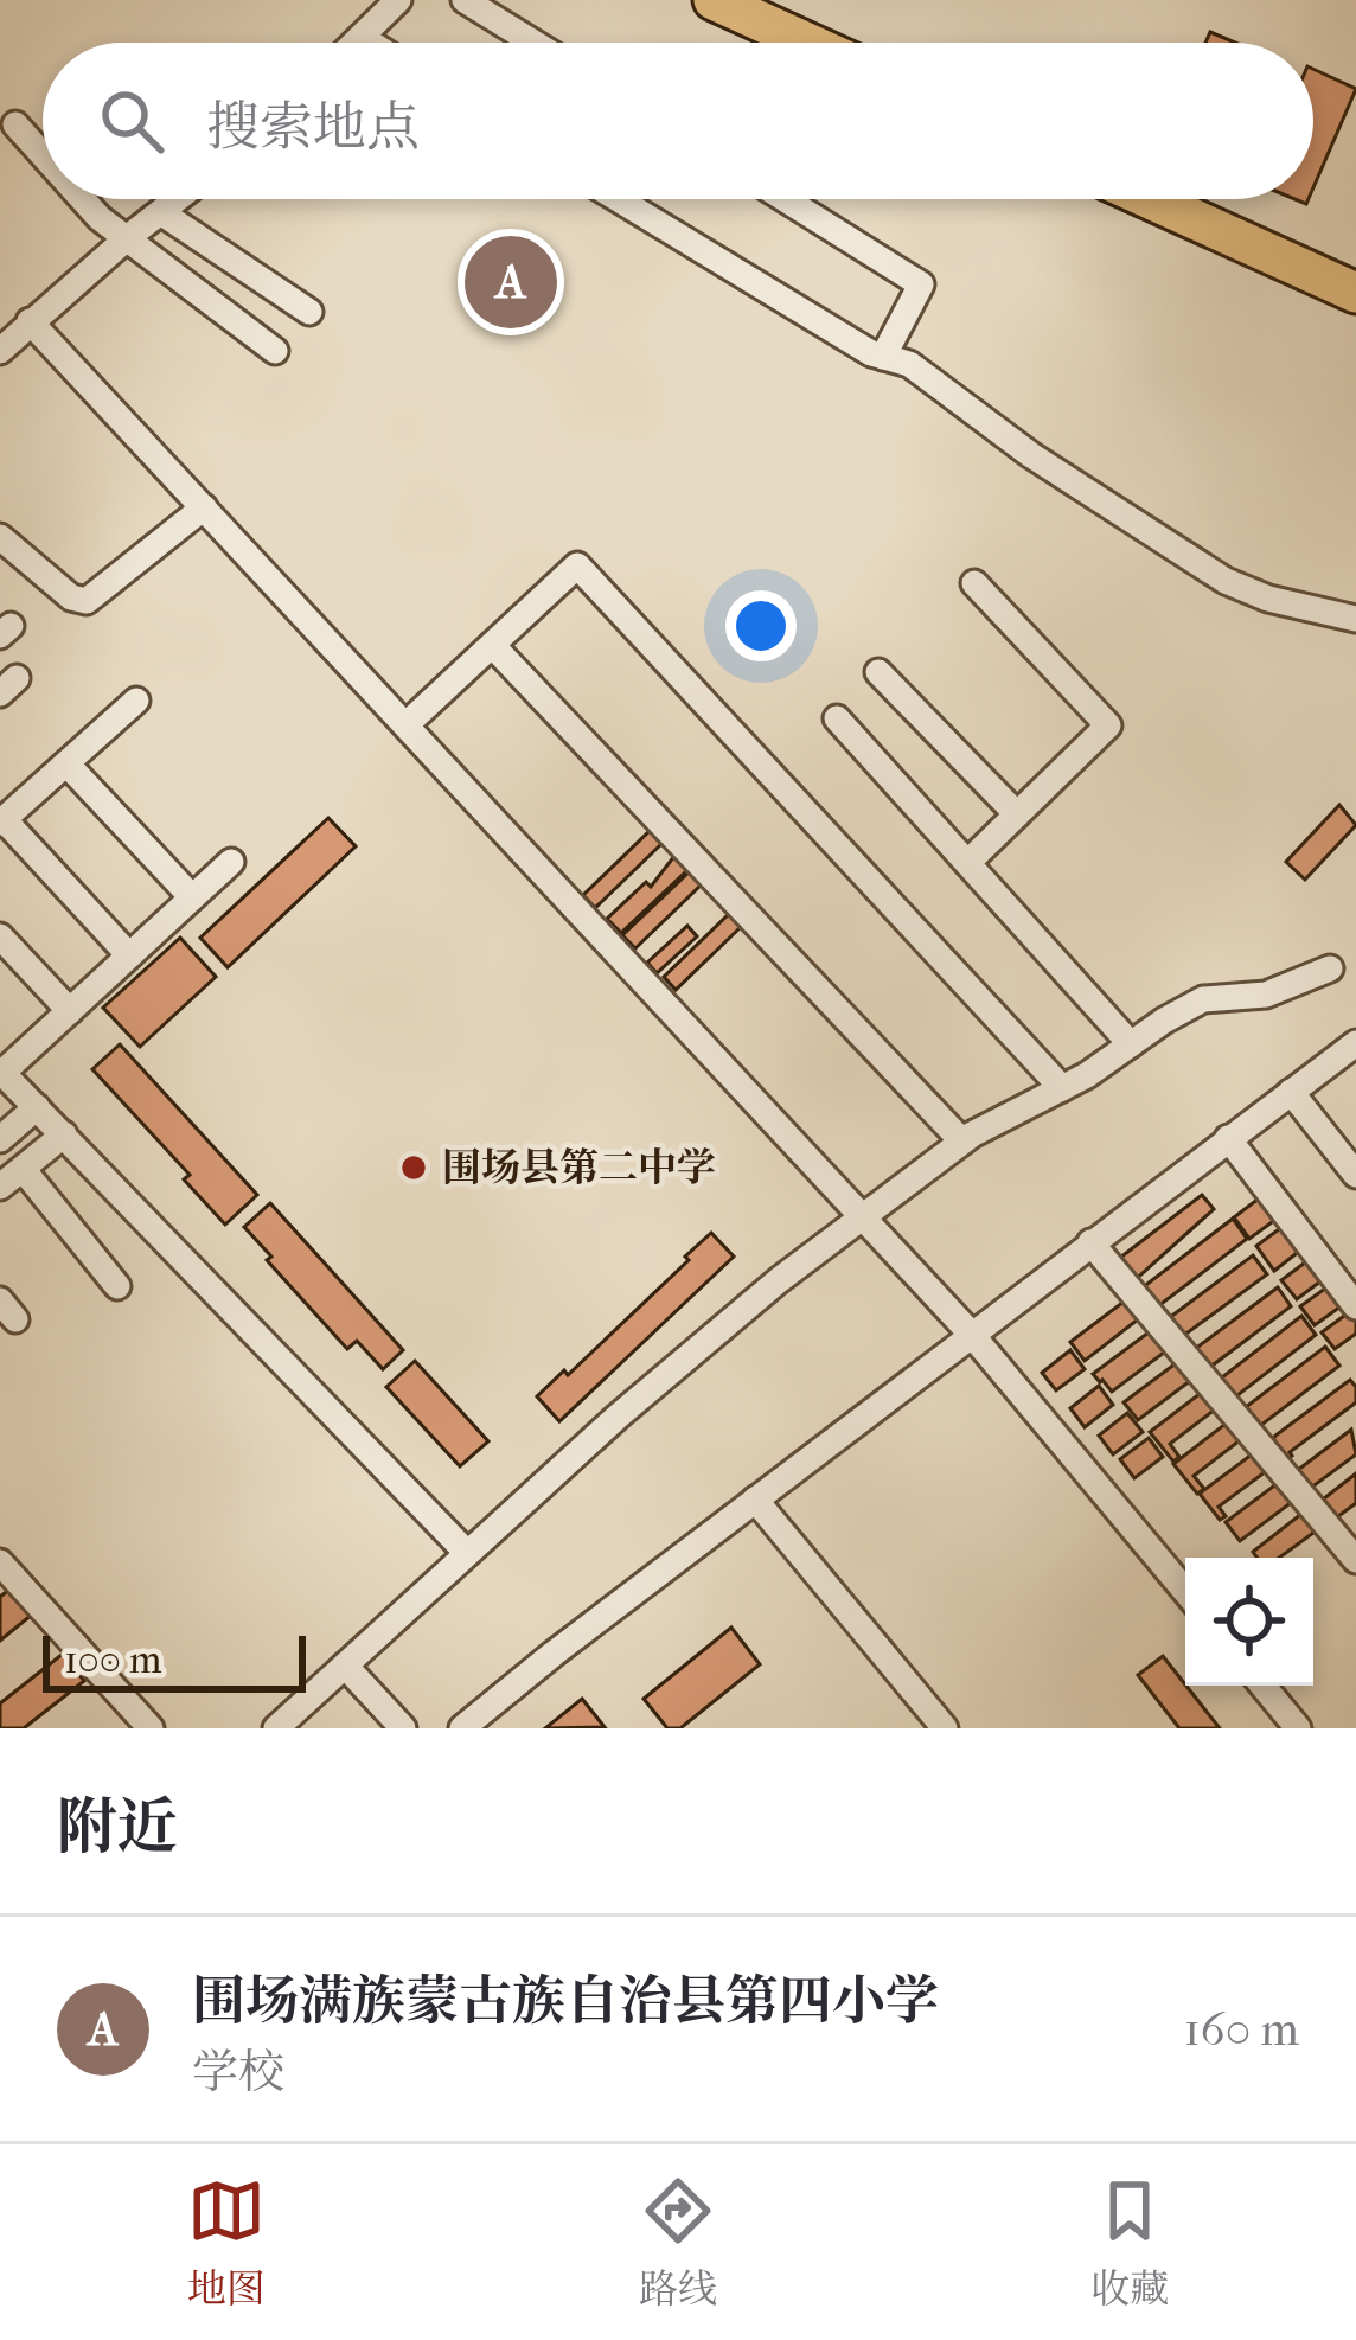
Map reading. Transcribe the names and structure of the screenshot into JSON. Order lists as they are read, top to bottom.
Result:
{
  "places": ["围场县第二中学"],
  "scale_bar": "100 m",
  "page": {
    "search": "搜索地点",
    "pins": "A",
    "scale": "100 m",
    "heading": "附近",
    "list": [
      {
        "mark": "A",
        "name": "围场满族蒙古族自治县第四小学",
        "note": "学校",
        "value": "160 m"
      }
    ],
    "nav": ["地图", "路线", "收藏"]
  }
}
